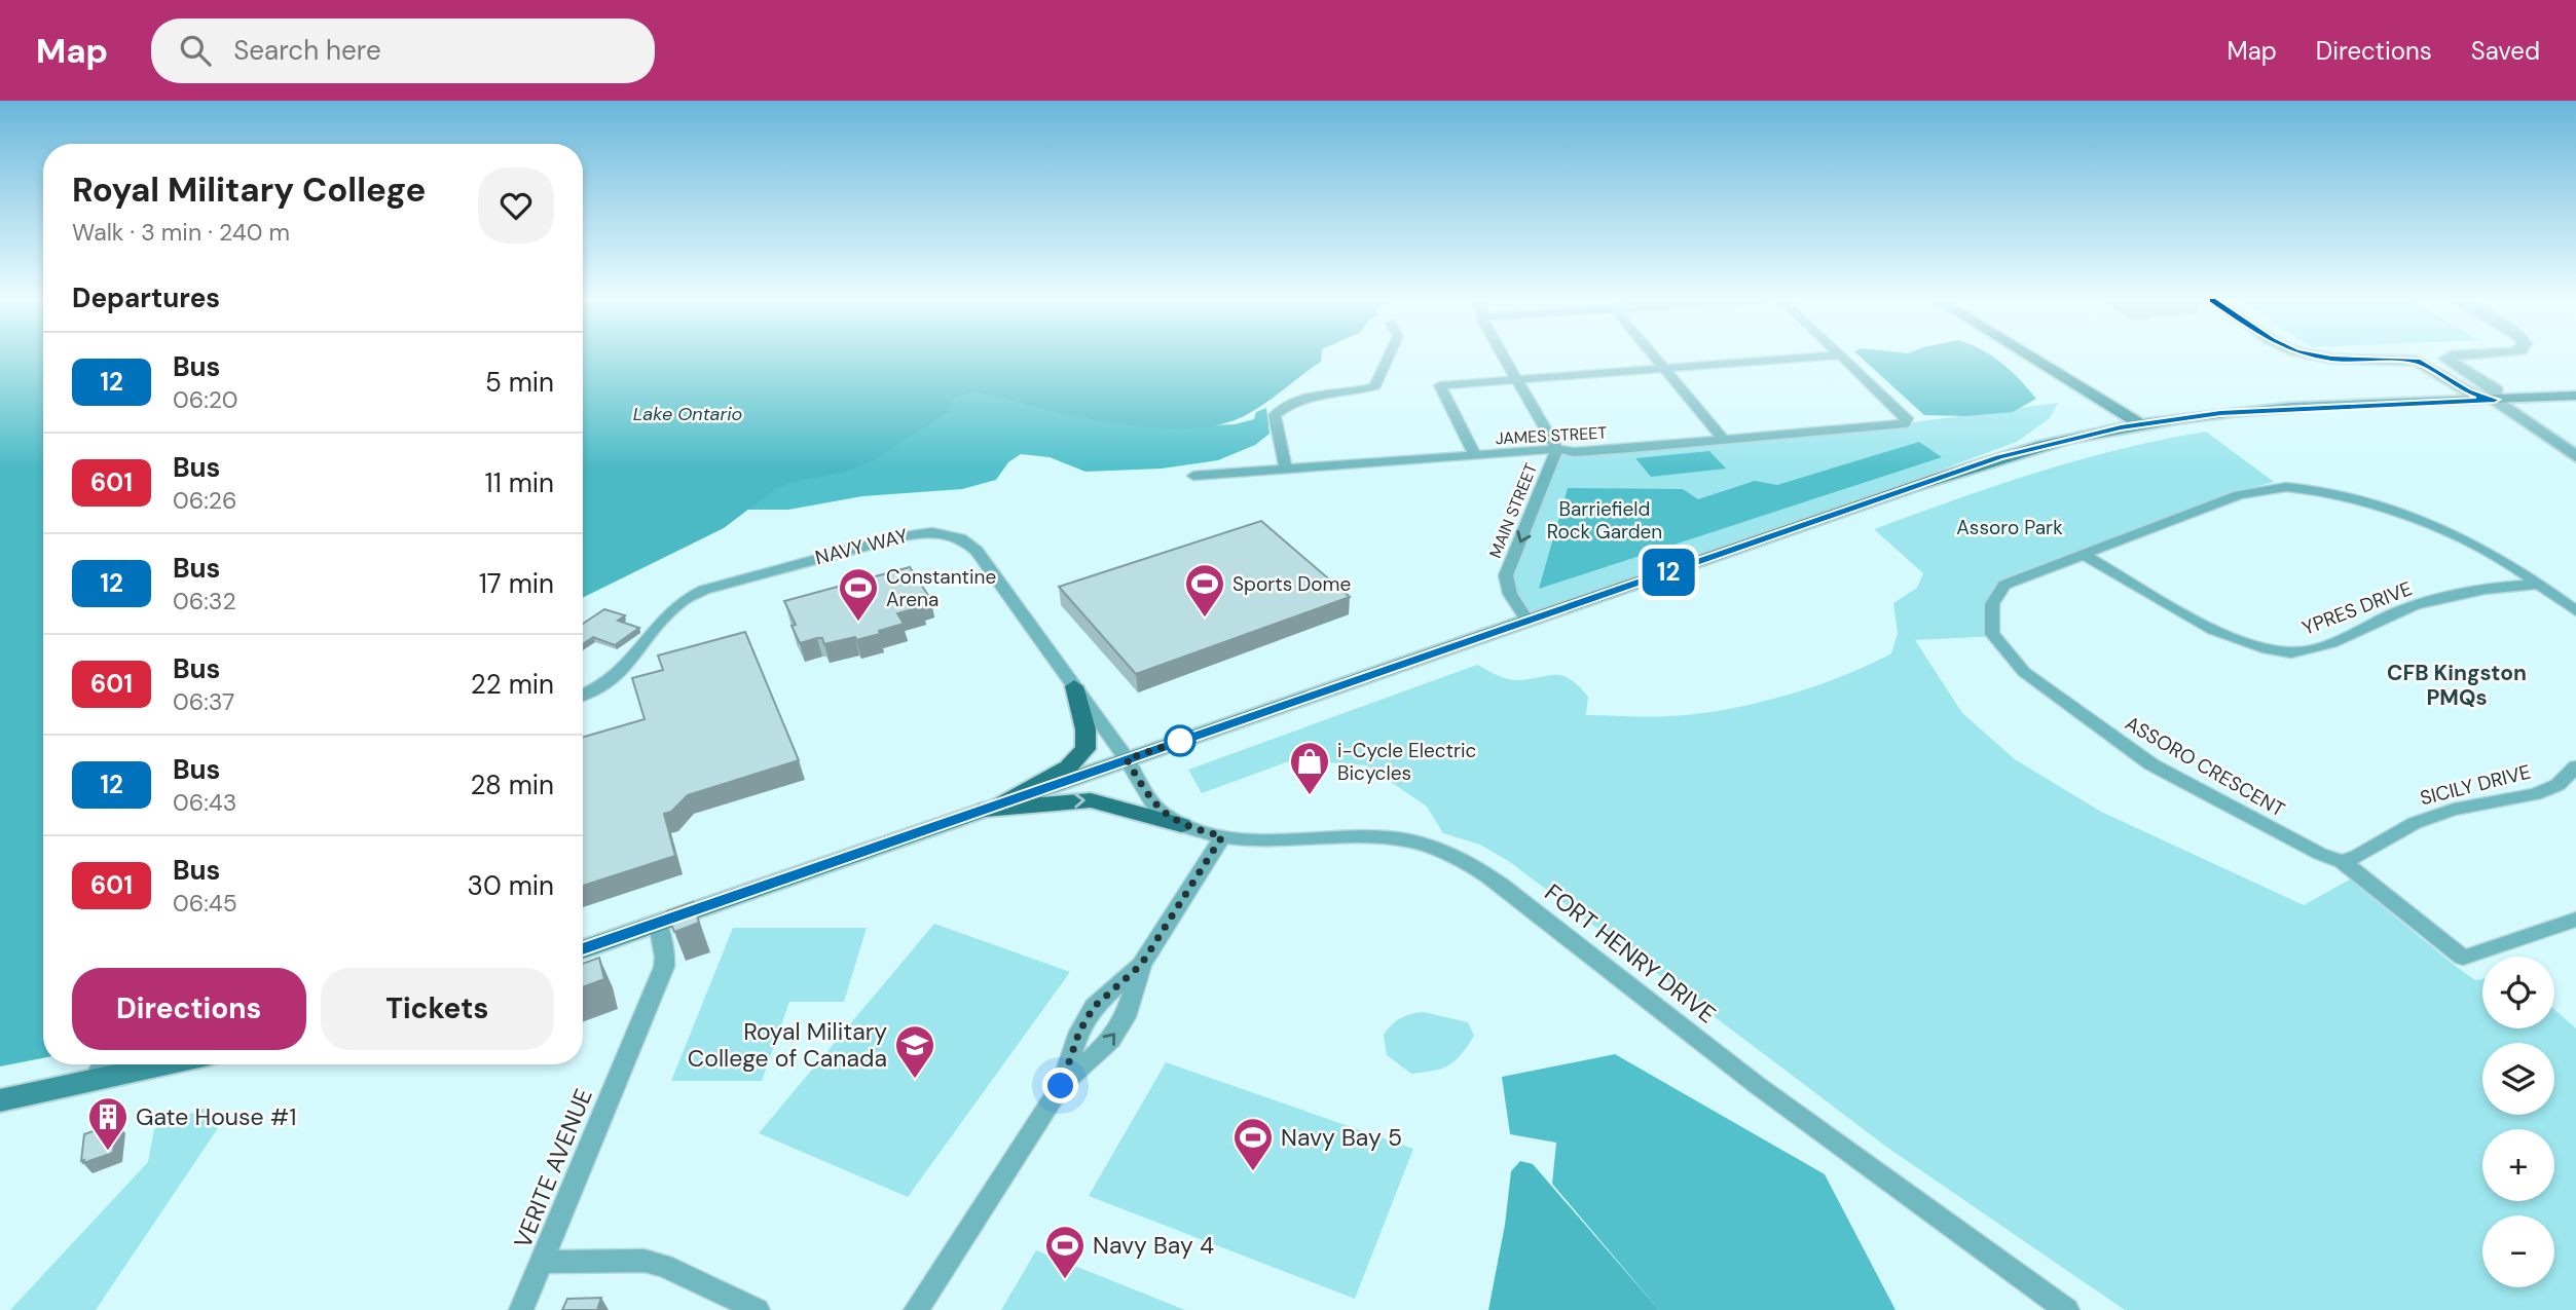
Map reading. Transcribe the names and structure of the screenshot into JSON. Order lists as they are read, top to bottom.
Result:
{
  "streets": {
    "street": [
      "JAMES STREET",
      "MAIN STREET",
      "NAVY WAY",
      "YPRES DRIVE",
      "ASSORO CRESCENT",
      "SICILY DRIVE",
      "FORT HENRY DRIVE",
      "VERITE AVENUE"
    ]
  },
  "crossings": [
    ["JAMES STREET", "MAIN STREET"],
    ["NAVY WAY", "FORT HENRY DRIVE"],
    ["YPRES DRIVE", "ASSORO CRESCENT"],
    ["ASSORO CRESCENT", "SICILY DRIVE"]
  ],
  "one_way": ["MAIN STREET"],
  "districts": ["CFB Kingston PMQs"],
  "water": ["Lake Ontario"],
  "parks": ["Barriefield Rock Garden", "Assoro Park"],
  "places": {
    "sports": [
      "Sports Dome",
      "Constantine Arena",
      "Navy Bay 5",
      "Navy Bay 4"
    ],
    "shop": ["i-Cycle Electric Bicycles"],
    "school or university": ["Royal Military College of Canada"],
    "building": ["Gate House #1"]
  },
  "lines": ["bus line 12"],
  "page": {
    "header": "Map",
    "search": "Search here",
    "nav": ["Map", "Directions", "Saved"],
    "on_map": "12",
    "heading": [
      ["Royal Military College", "Walk · 3 min · 240 m"],
      "Departures"
    ],
    "list": [
      {
        "mark": "12",
        "name": "Bus",
        "note": "06:20",
        "value": "5 min"
      },
      {
        "mark": "601",
        "name": "Bus",
        "note": "06:26",
        "value": "11 min"
      },
      {
        "mark": "12",
        "name": "Bus",
        "note": "06:32",
        "value": "17 min"
      },
      {
        "mark": "601",
        "name": "Bus",
        "note": "06:37",
        "value": "22 min"
      },
      {
        "mark": "12",
        "name": "Bus",
        "note": "06:43",
        "value": "28 min"
      },
      {
        "mark": "601",
        "name": "Bus",
        "note": "06:45",
        "value": "30 min"
      }
    ],
    "buttons": ["Directions", "Tickets"],
    "map_buttons": ["+", "−"]
  }
}
